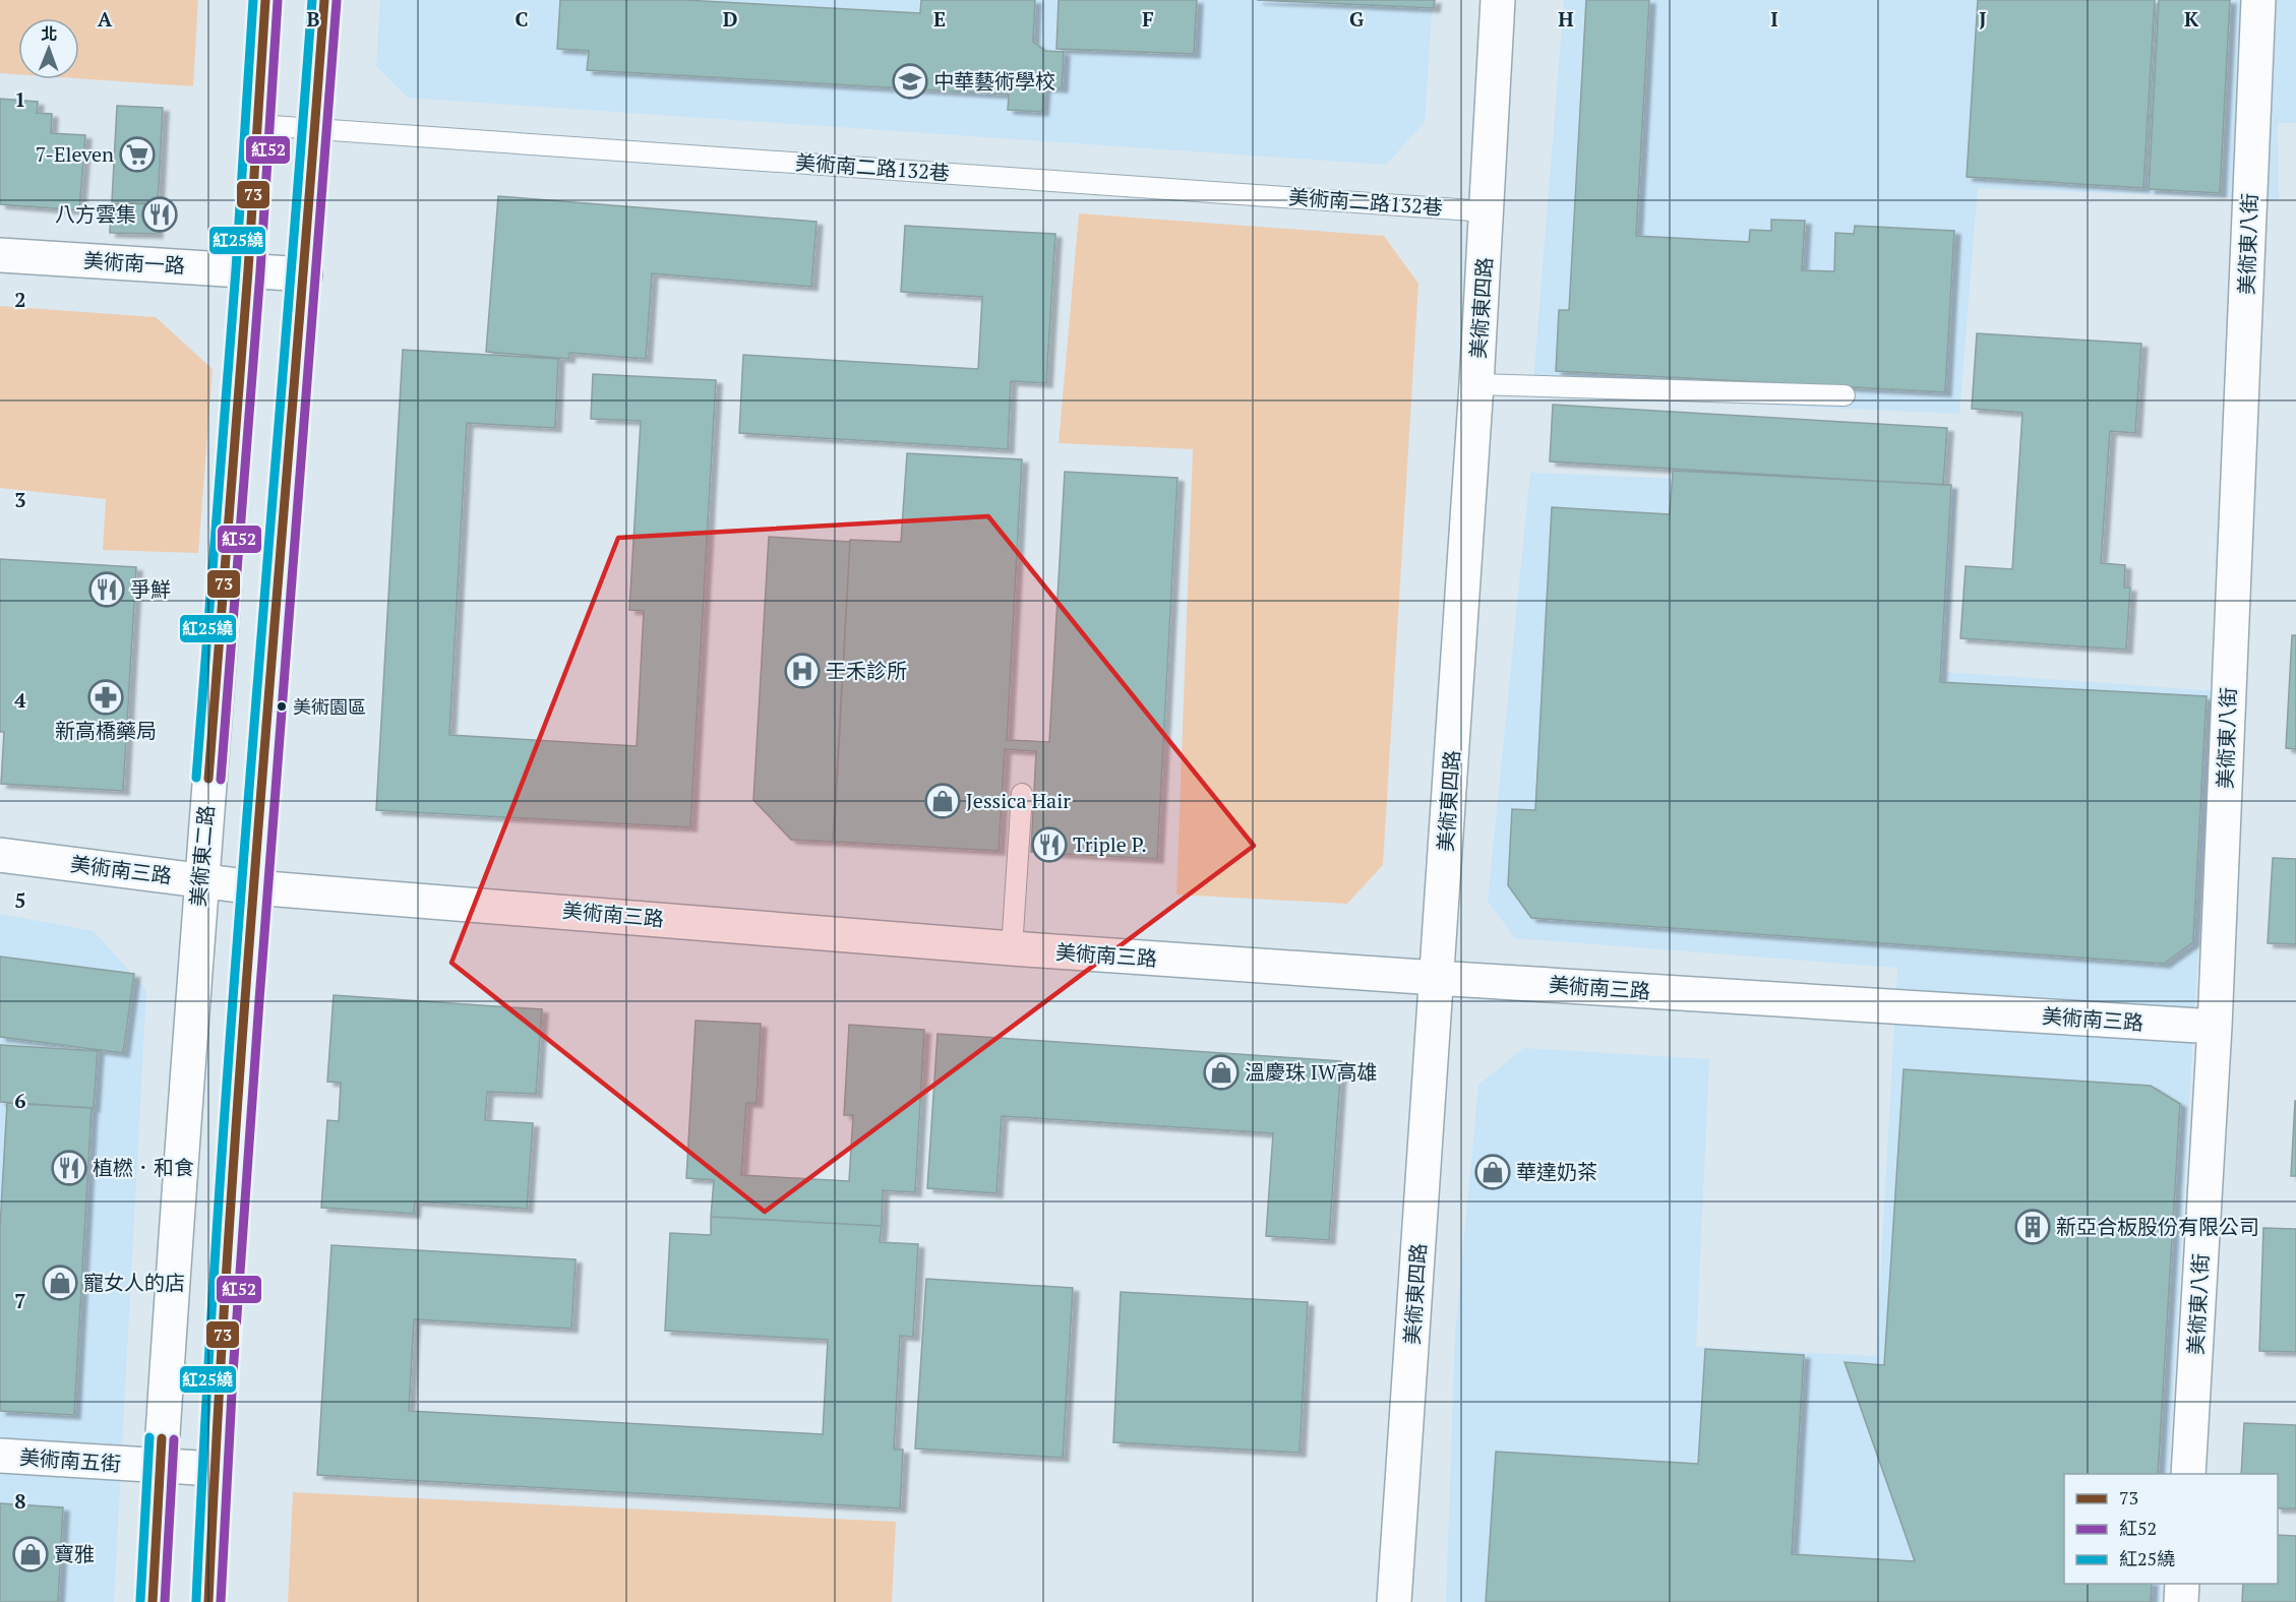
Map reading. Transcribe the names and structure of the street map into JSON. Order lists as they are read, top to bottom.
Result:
{
  "streets": {
    "street": [
      "美術東八街",
      "美術南一路",
      "美術東四路",
      "美術東二路",
      "美術南三路",
      "美術南五街"
    ],
    "lane": ["美術南二路132巷"]
  },
  "crossings": [
    ["美術南二路132巷", "美術東四路"],
    ["美術南二路132巷", "美術東二路"],
    ["美術東八街", "美術南三路"],
    ["美術南一路", "美術東二路"],
    ["美術東四路", "美術南三路"],
    ["美術東二路", "美術南三路"],
    ["美術東二路", "美術南五街"]
  ],
  "places": {
    "school or university": ["中華藝術學校"],
    "supermarket": ["7-Eleven"],
    "restaurant": [
      "八方雲集",
      "爭鮮",
      "Triple P.",
      "植橪．和食"
    ],
    "hospital": ["壬禾診所"],
    "pharmacy": ["新高橋藥局"],
    "other": ["美術園區"],
    "shop": [
      "Jessica Hair",
      "溫慶珠 IW高雄",
      "華達奶茶",
      "寵女人的店",
      "寶雅"
    ],
    "building": ["新亞合板股份有限公司"]
  },
  "lines": ["transit line 73", "transit line 紅25繞", "transit line 紅52"],
  "legend": ["73", "紅52", "紅25繞"],
  "north": "top",
  "grid": {
    "columns": [
      "A",
      "B",
      "C",
      "D",
      "E",
      "F",
      "G",
      "H",
      "I",
      "J",
      "K"
    ],
    "rows": [
      "1",
      "2",
      "3",
      "4",
      "5",
      "6",
      "7",
      "8"
    ]
  }
}
